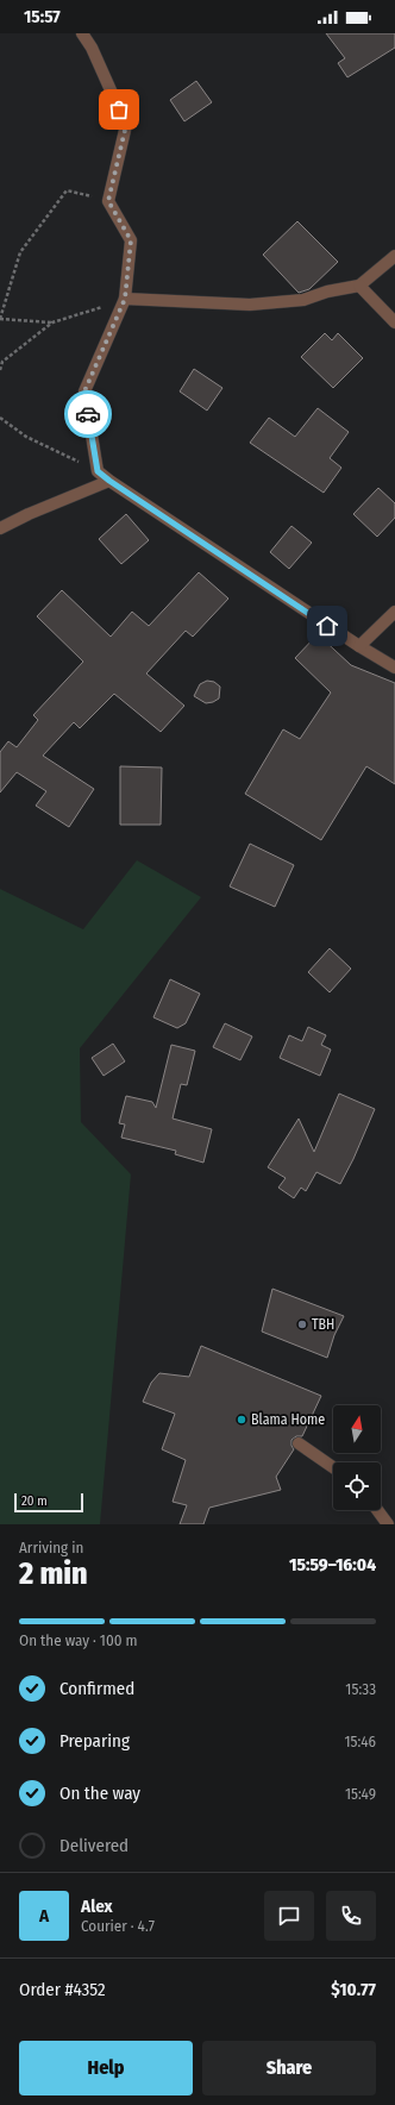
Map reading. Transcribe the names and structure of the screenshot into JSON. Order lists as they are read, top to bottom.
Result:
{
  "places": ["TBH", "Blama Home"],
  "scale_bar": "20 m",
  "north": "top",
  "page": {
    "status": "15:57",
    "scale": "20 m",
    "heading": ["2 min", "Arriving in", "15:59–16:04"],
    "panel": [
      "Alex",
      "Courier · 4.7",
      "Order #4352",
      "$10.77"
    ],
    "bar": "On the way · 100 m",
    "list": [
      ["Confirmed", "15:33"],
      ["Preparing", "15:46"],
      ["On the way", "15:49"],
      "Delivered"
    ],
    "round": "A",
    "buttons": ["Help", "Share"]
  }
}
